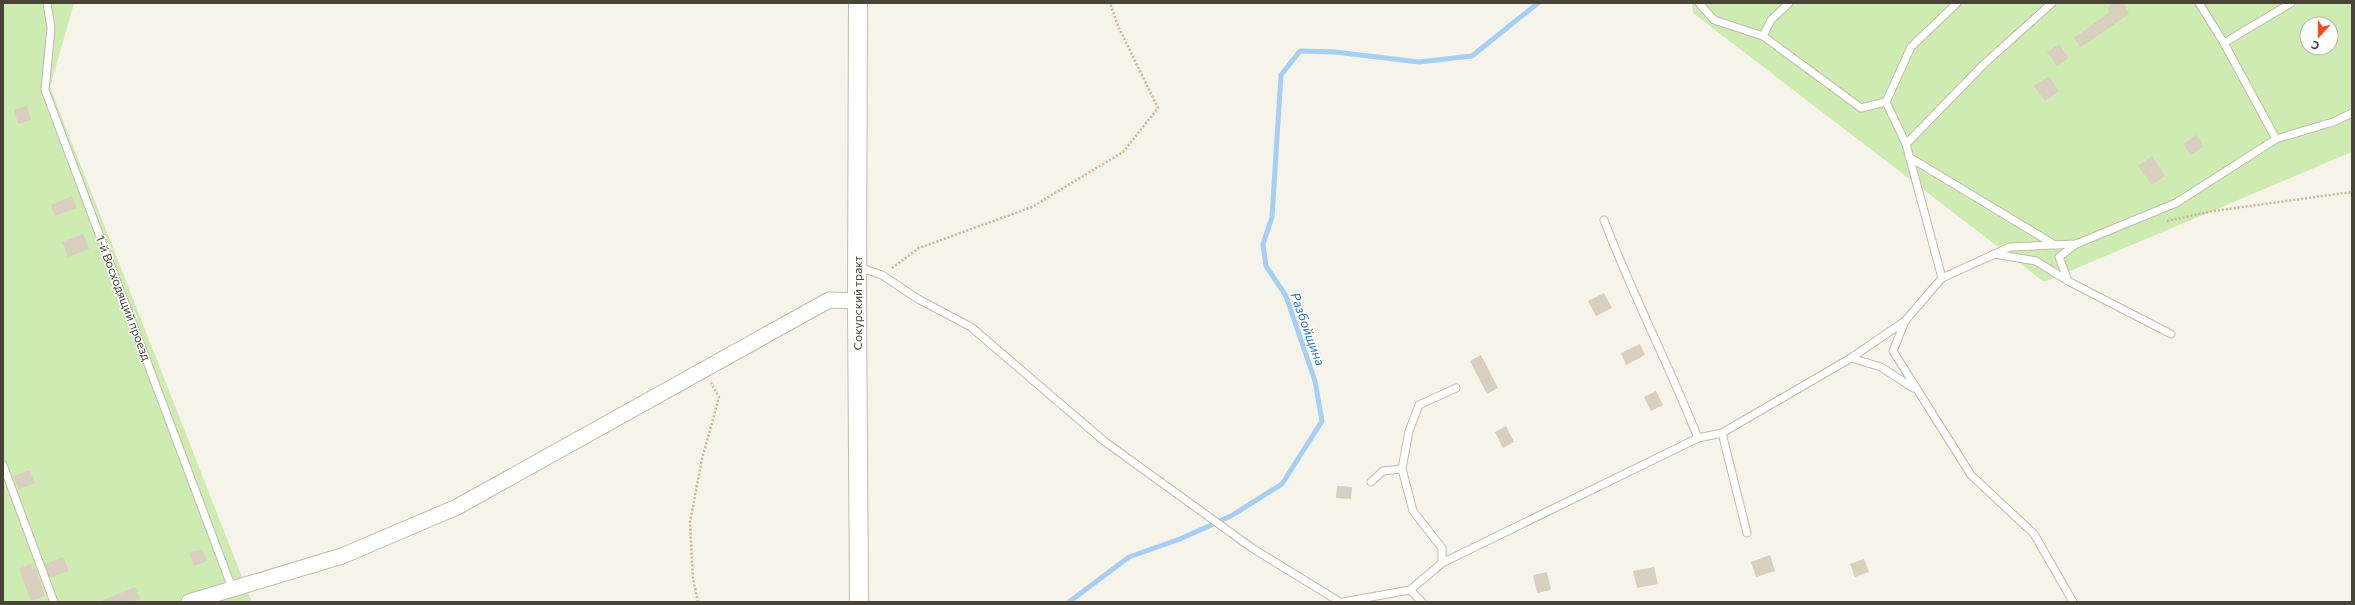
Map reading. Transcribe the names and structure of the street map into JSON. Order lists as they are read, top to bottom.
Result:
{
  "streets": {
    "street": ["Сокурский тракт"],
    "lane": ["1-й Восходящий проезд"]
  },
  "water": ["Разбойщина"],
  "north": "bottom"
}
